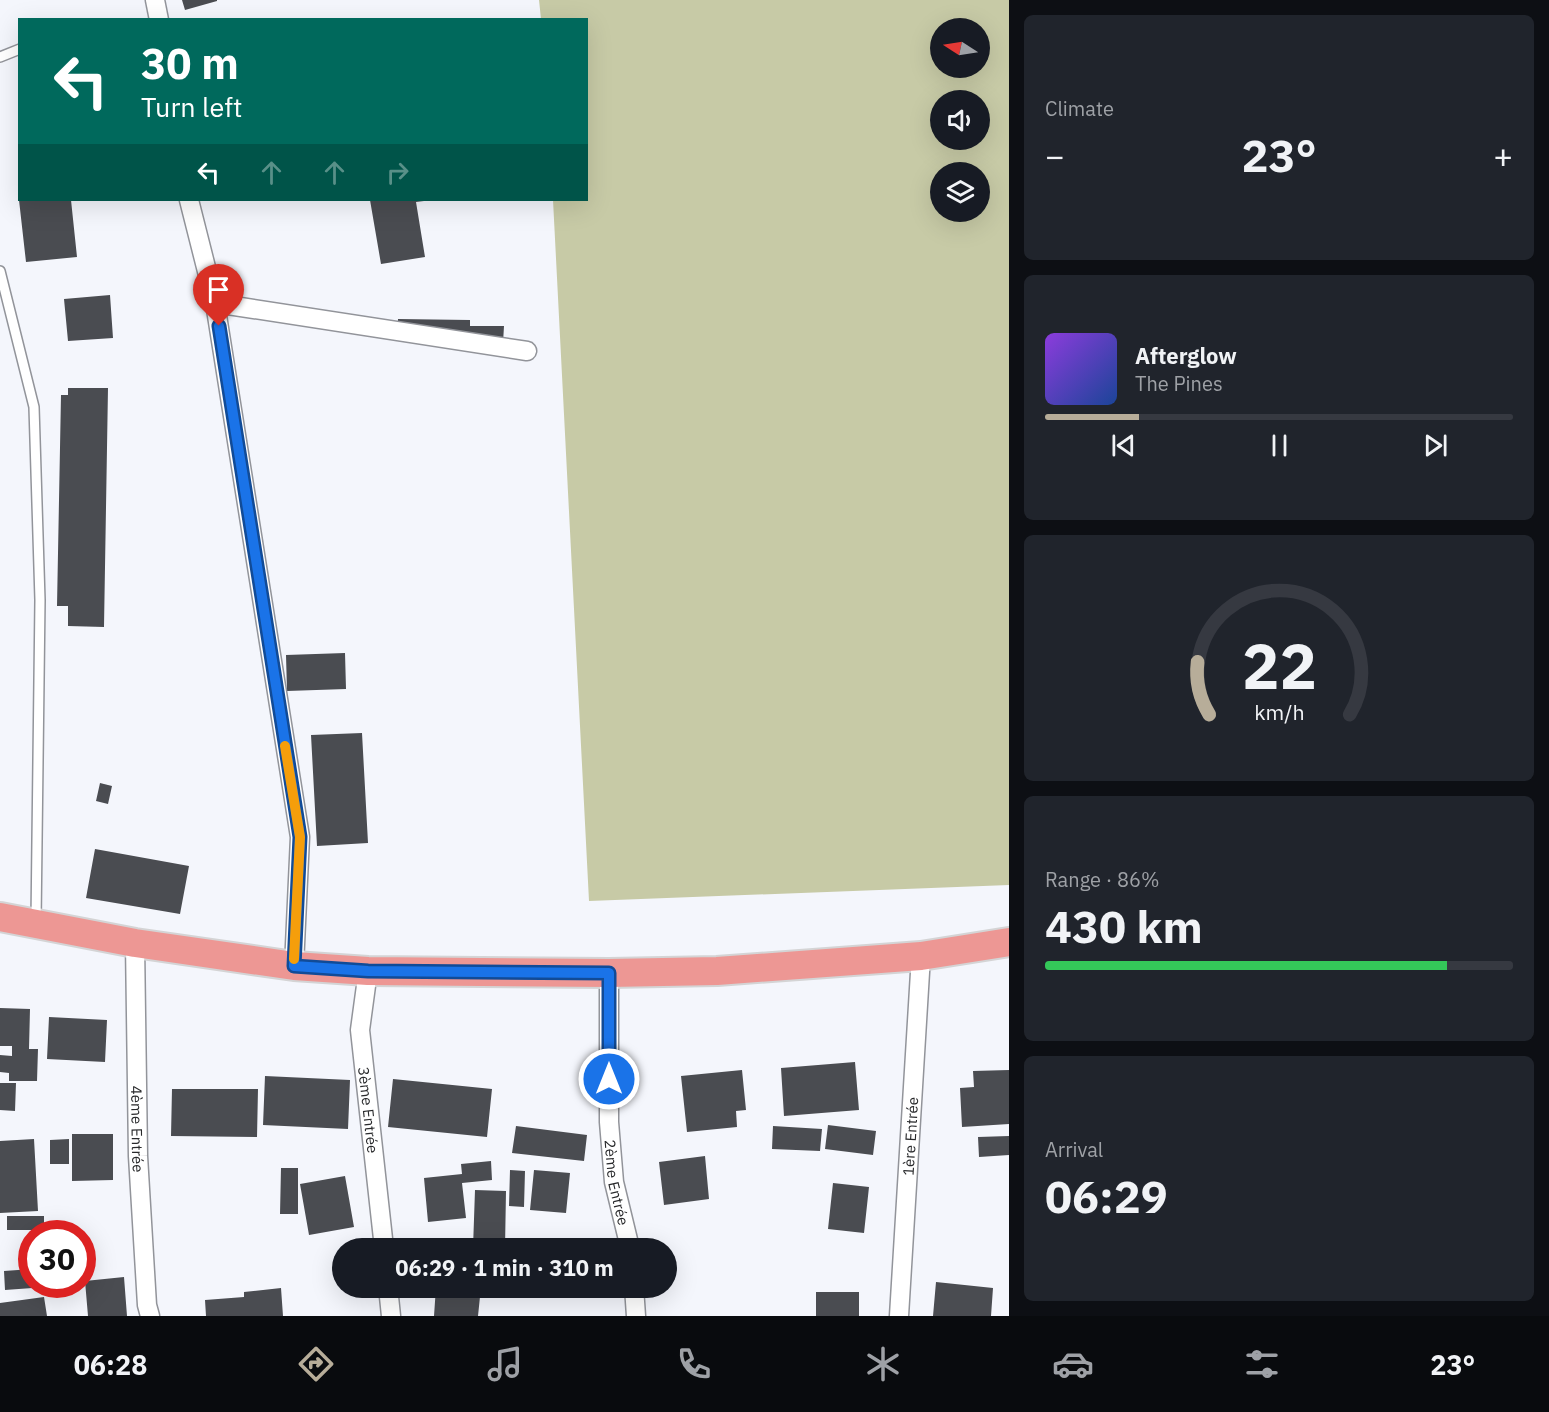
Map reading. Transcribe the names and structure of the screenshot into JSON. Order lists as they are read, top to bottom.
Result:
{
  "streets": {
    "street": [
      "3ème Entrée",
      "4ème Entrée",
      "1ère Entrée",
      "2ème Entrée"
    ]
  },
  "north": "left",
  "page": {
    "tile": [
      "Climate",
      ["Range · 86%", "430 km"],
      ["Arrival", "06:29"]
    ],
    "turn": ["30 m", "Turn left"],
    "heat": ["−", "23°", "+"],
    "song": ["Afterglow", "The Pines"],
    "limit": "30",
    "trip": "06:29 · 1 min · 310 m",
    "tabs": ["06:28", "23°"],
    "gauge": ["22", "km/h"]
  }
}
